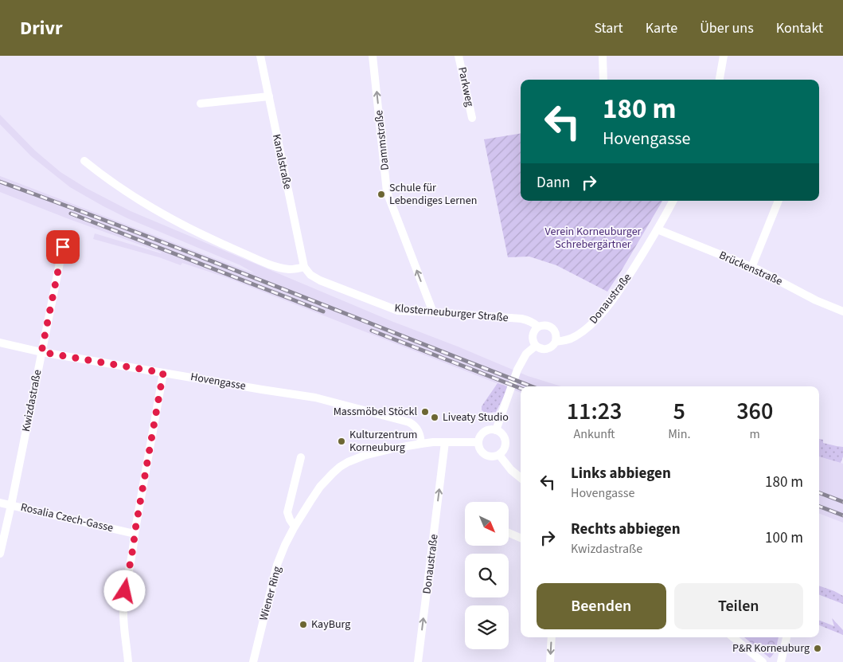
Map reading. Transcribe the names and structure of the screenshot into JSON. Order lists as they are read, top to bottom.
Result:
{
  "streets": {
    "street": [
      "Parkweg",
      "Dammstraße",
      "Kanalstraße",
      "Brückenstraße",
      "Donaustraße",
      "Klosterneuburger Straße",
      "Hovengasse",
      "Kwizdastraße",
      "Rosalia Czech-Gasse",
      "Wiener Ring"
    ]
  },
  "crossings": [
    ["Dammstraße", "Klosterneuburger Straße"],
    ["Kanalstraße", "Klosterneuburger Straße"],
    ["Brückenstraße", "Donaustraße"],
    ["Donaustraße", "Klosterneuburger Straße"],
    ["Donaustraße", "Wiener Ring"],
    ["Hovengasse", "Kwizdastraße"],
    ["Hovengasse", "Wiener Ring"],
    ["Kwizdastraße", "Rosalia Czech-Gasse"]
  ],
  "one_way": ["Dammstraße", "Donaustraße"],
  "parks": ["Verein Korneuburger Schrebergärtner"],
  "places": [
    "Schule für Lebendiges Lernen",
    "Massmöbel Stöckl",
    "Liveaty Studio",
    "Kulturzentrum Korneuburg",
    "KayBurg",
    "P&R Korneuburg"
  ],
  "north": "bottom right",
  "page": {
    "header": "Drivr",
    "nav": [
      "Start",
      "Karte",
      "Über uns",
      "Kontakt"
    ],
    "turn": ["180 m", "Hovengasse"],
    "then": "Dann",
    "eta": [
      "11:23",
      "Ankunft",
      "5",
      "Min.",
      "360",
      "m"
    ],
    "list": [
      {
        "name": "Links abbiegen",
        "note": "Hovengasse",
        "value": "180 m"
      },
      {
        "name": "Rechts abbiegen",
        "note": "Kwizdastraße",
        "value": "100 m"
      }
    ],
    "buttons": ["Beenden", "Teilen"]
  }
}
